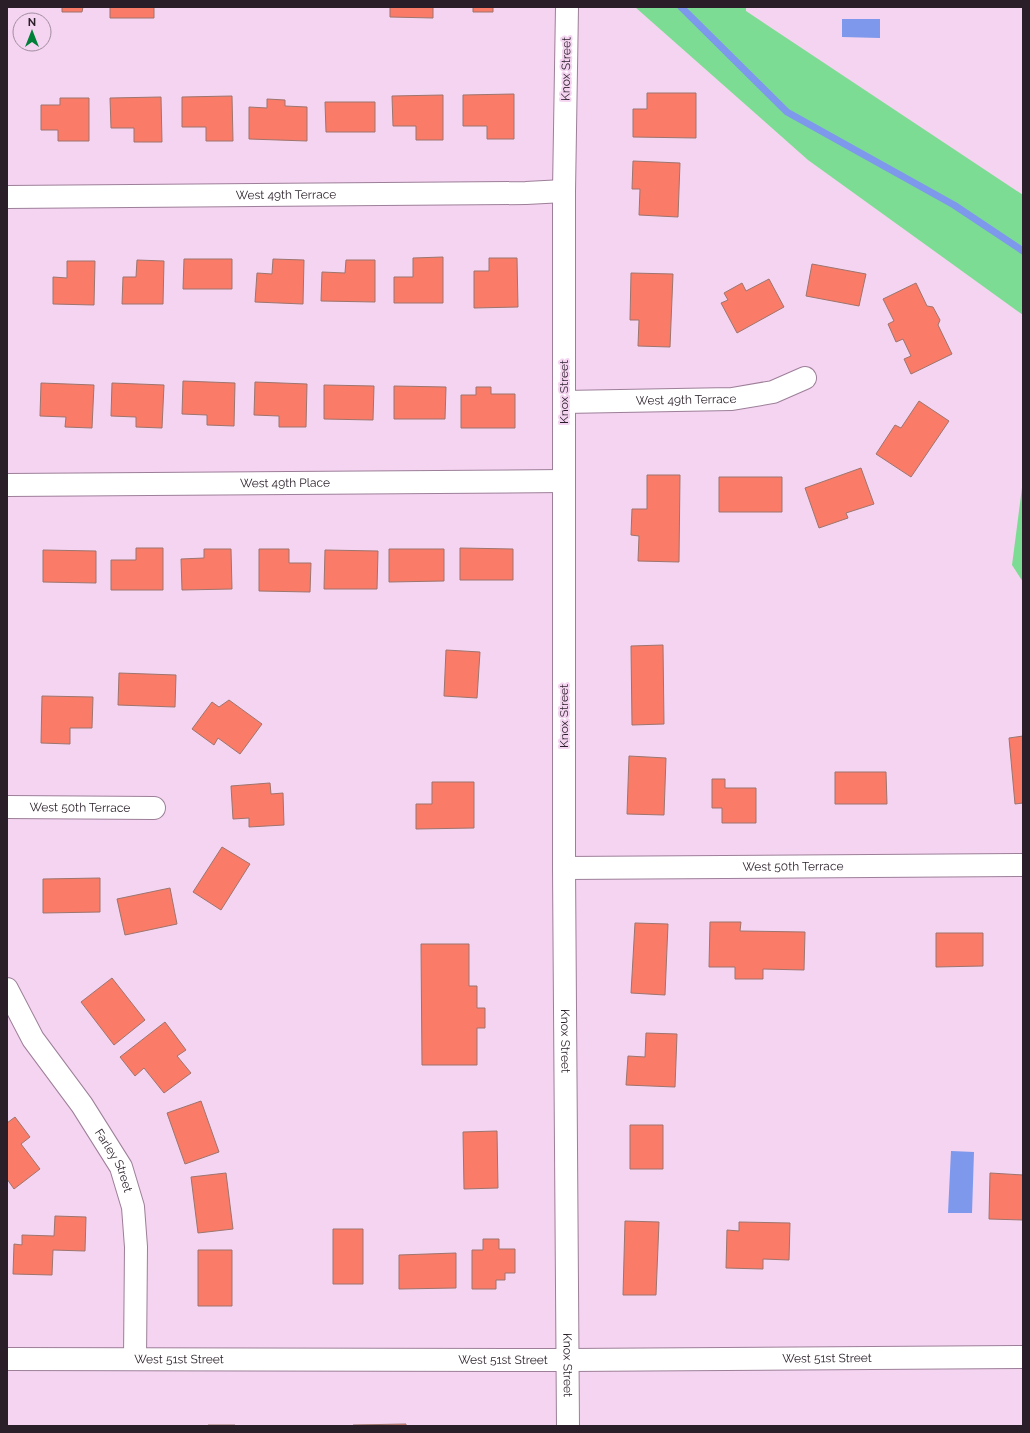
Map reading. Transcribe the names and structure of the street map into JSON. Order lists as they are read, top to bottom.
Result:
{
  "streets": {
    "street": [
      "Knox Street",
      "West 49th Terrace",
      "West 49th Place",
      "West 50th Terrace",
      "Farley Street",
      "West 51st Street"
    ]
  },
  "crossings": [
    ["Knox Street", "West 49th Terrace"],
    ["Knox Street", "West 49th Place"],
    ["Knox Street", "West 50th Terrace"],
    ["Knox Street", "West 51st Street"],
    ["Farley Street", "West 51st Street"]
  ],
  "north": "top"
}
